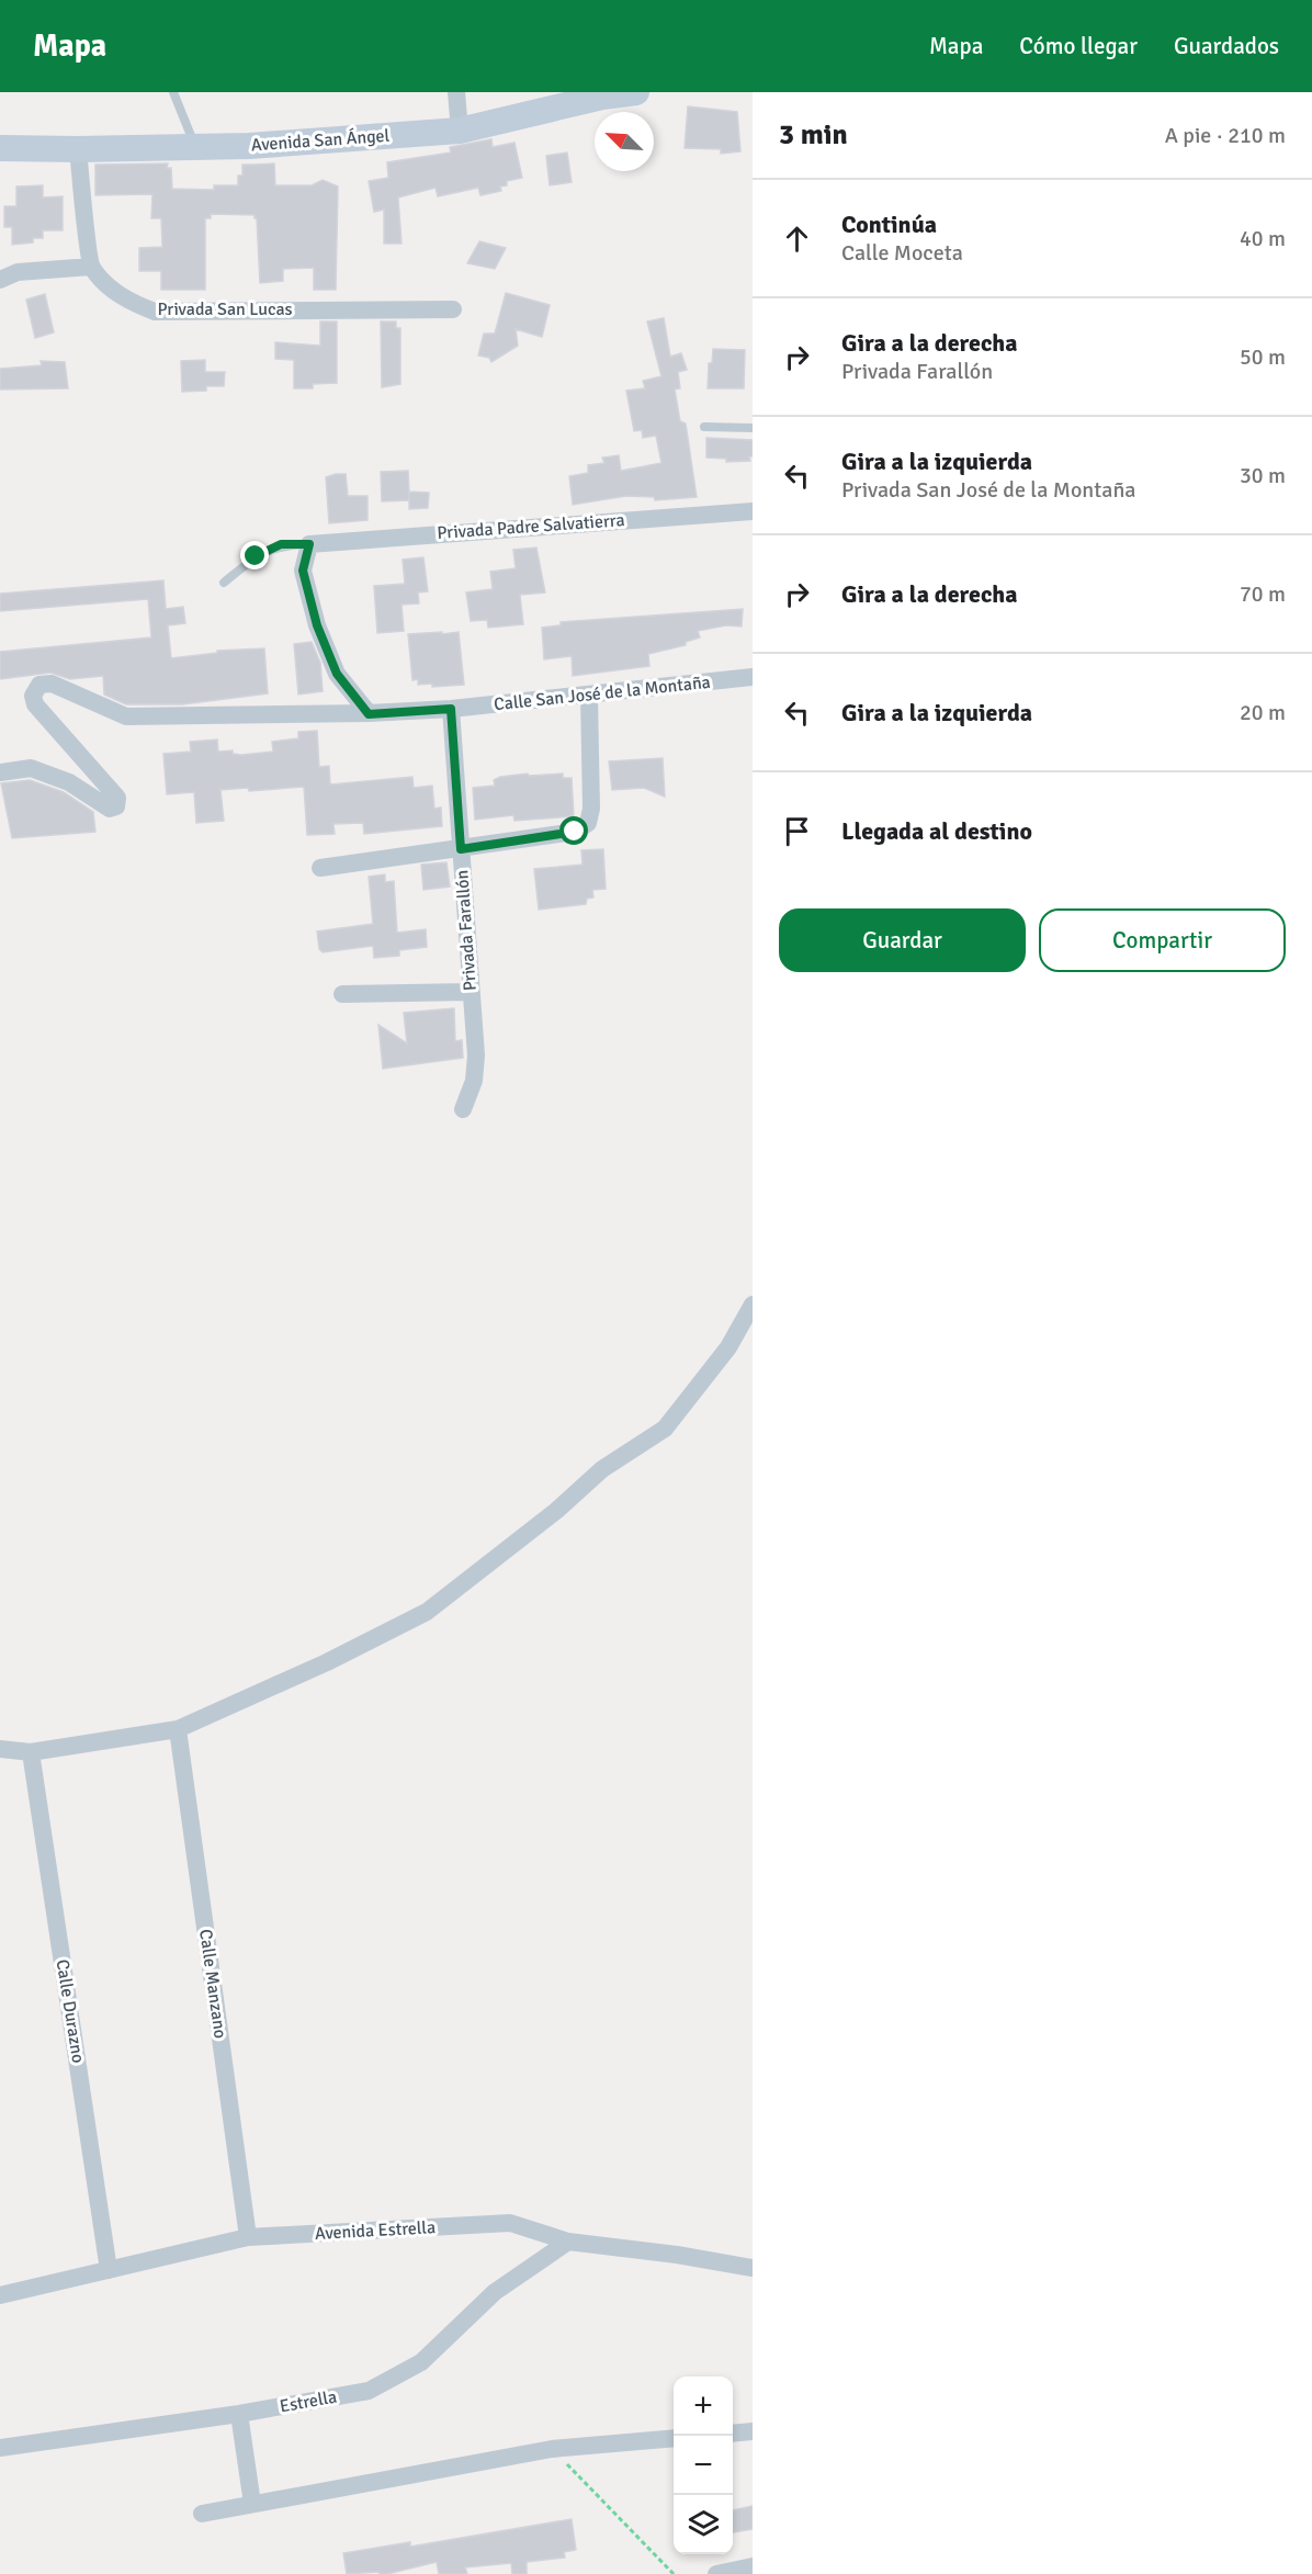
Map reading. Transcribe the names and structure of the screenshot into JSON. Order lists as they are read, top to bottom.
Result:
{
  "streets": {
    "main road": ["Avenida San Ángel"],
    "street": [
      "Privada San Lucas",
      "Privada Padre Salvatierra",
      "Calle San José de la Montaña",
      "Privada Farallón",
      "Calle Manzano",
      "Calle Durazno",
      "Avenida Estrella",
      "Estrella"
    ]
  },
  "crossings": [
    ["Calle San José de la Montaña", "Privada Farallón"],
    ["Calle Manzano", "Avenida Estrella"],
    ["Calle Durazno", "Avenida Estrella"],
    ["Avenida Estrella", "Estrella"]
  ],
  "north": "top left",
  "page": {
    "header": "Mapa",
    "nav": ["Mapa", "Cómo llegar", "Guardados"],
    "heading": ["3 min", "A pie · 210 m"],
    "list": [
      ["Continúa", "Calle Moceta", "40 m"],
      ["Gira a la derecha", "Privada Farallón", "50 m"],
      ["Gira a la izquierda", "Privada San José de la Montaña", "30 m"],
      ["Gira a la derecha", "70 m"],
      ["Gira a la izquierda", "20 m"],
      "Llegada al destino"
    ],
    "buttons": ["Guardar", "Compartir"],
    "map_buttons": ["+", "−"]
  }
}
